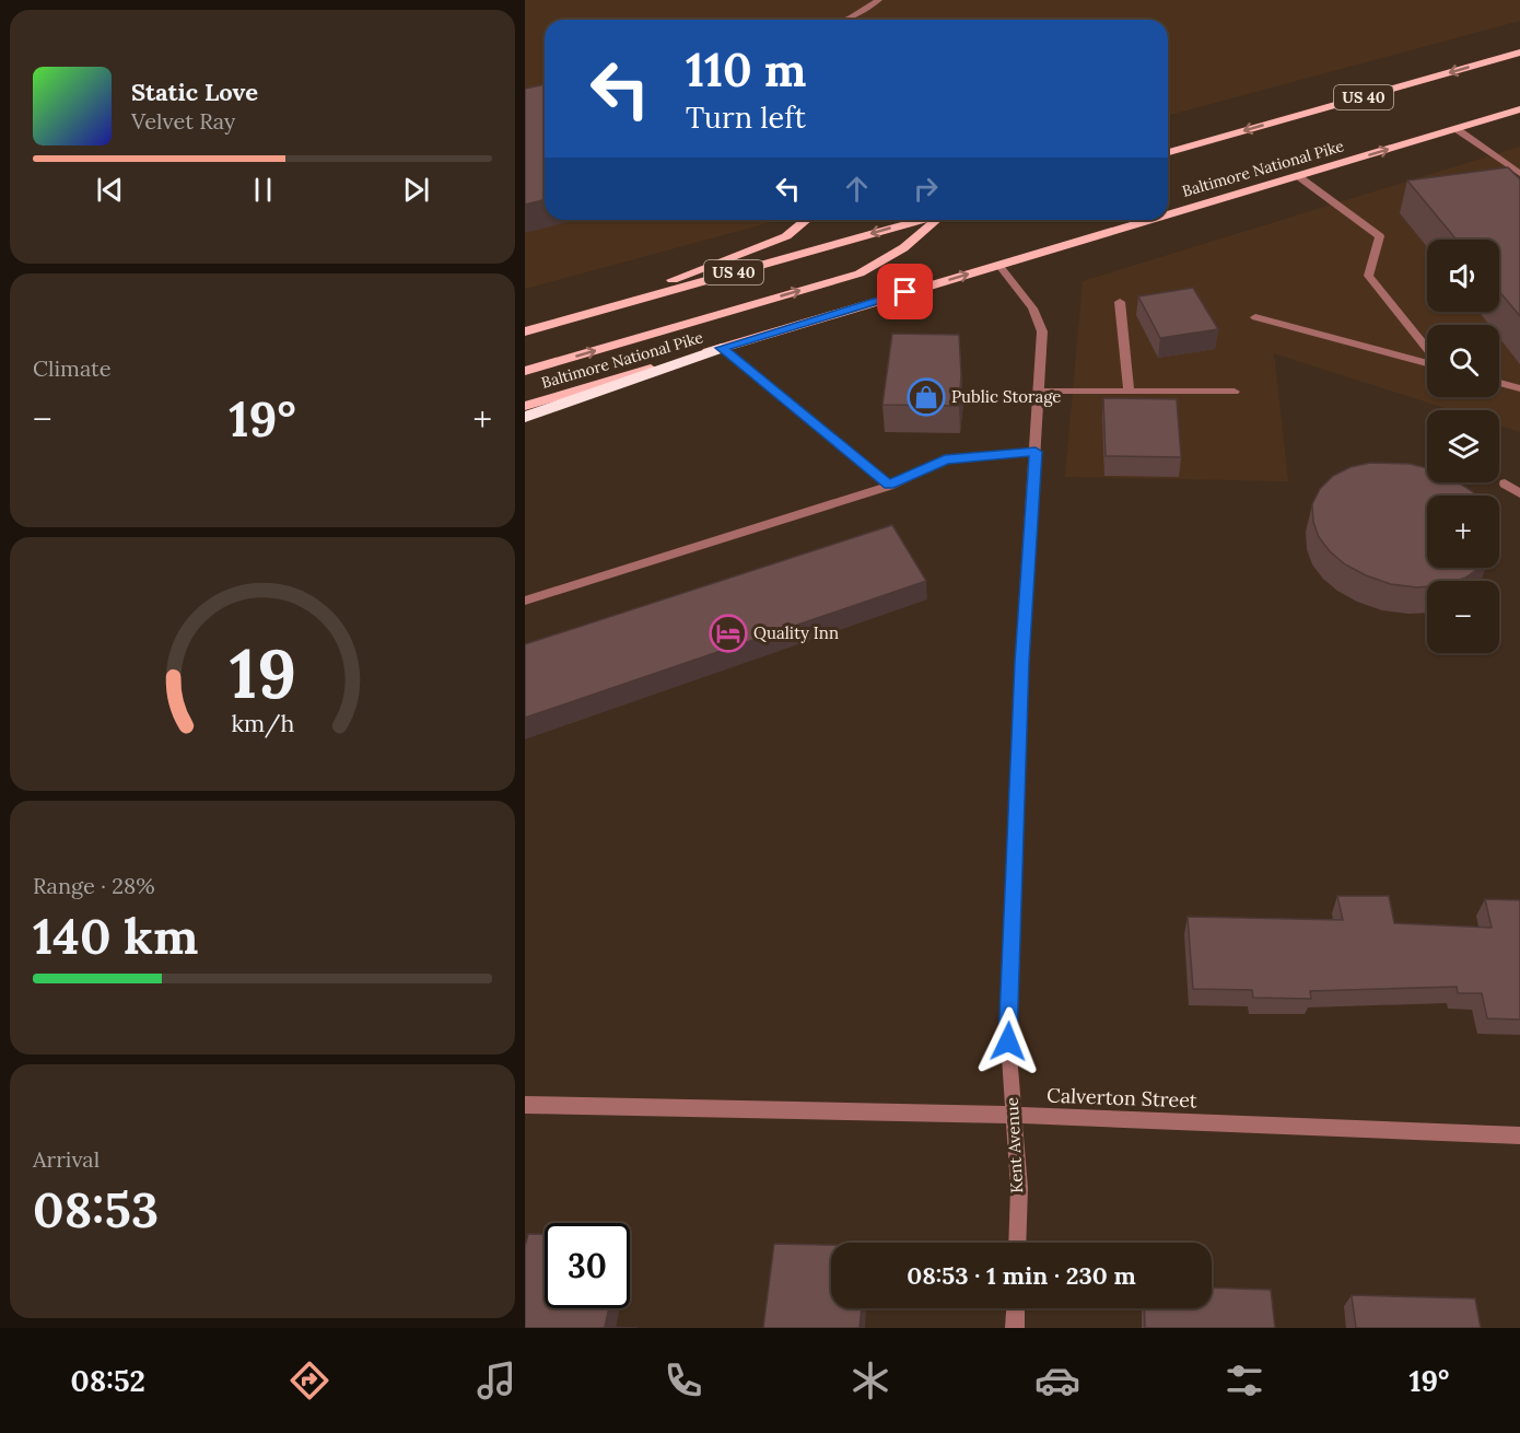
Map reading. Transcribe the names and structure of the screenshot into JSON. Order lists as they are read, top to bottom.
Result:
{
  "streets": {
    "main road": ["US 40", "Baltimore National Pike"],
    "street": ["Calverton Street", "Kent Avenue"]
  },
  "crossings": [
    ["Baltimore National Pike", "Kent Avenue"],
    ["Calverton Street", "Kent Avenue"]
  ],
  "places": {
    "shop": ["Public Storage"],
    "hotel": ["Quality Inn"]
  },
  "page": {
    "turn": ["110 m", "Turn left"],
    "song": ["Static Love", "Velvet Ray"],
    "map_buttons": ["+", "−"],
    "tile": [
      "Climate",
      ["Range · 28%", "140 km"],
      ["Arrival", "08:53"]
    ],
    "heat": ["−", "19°", "+"],
    "limit": "30",
    "trip": "08:53 · 1 min · 230 m",
    "tabs": ["08:52", "19°"],
    "gauge": ["19", "km/h"]
  }
}
